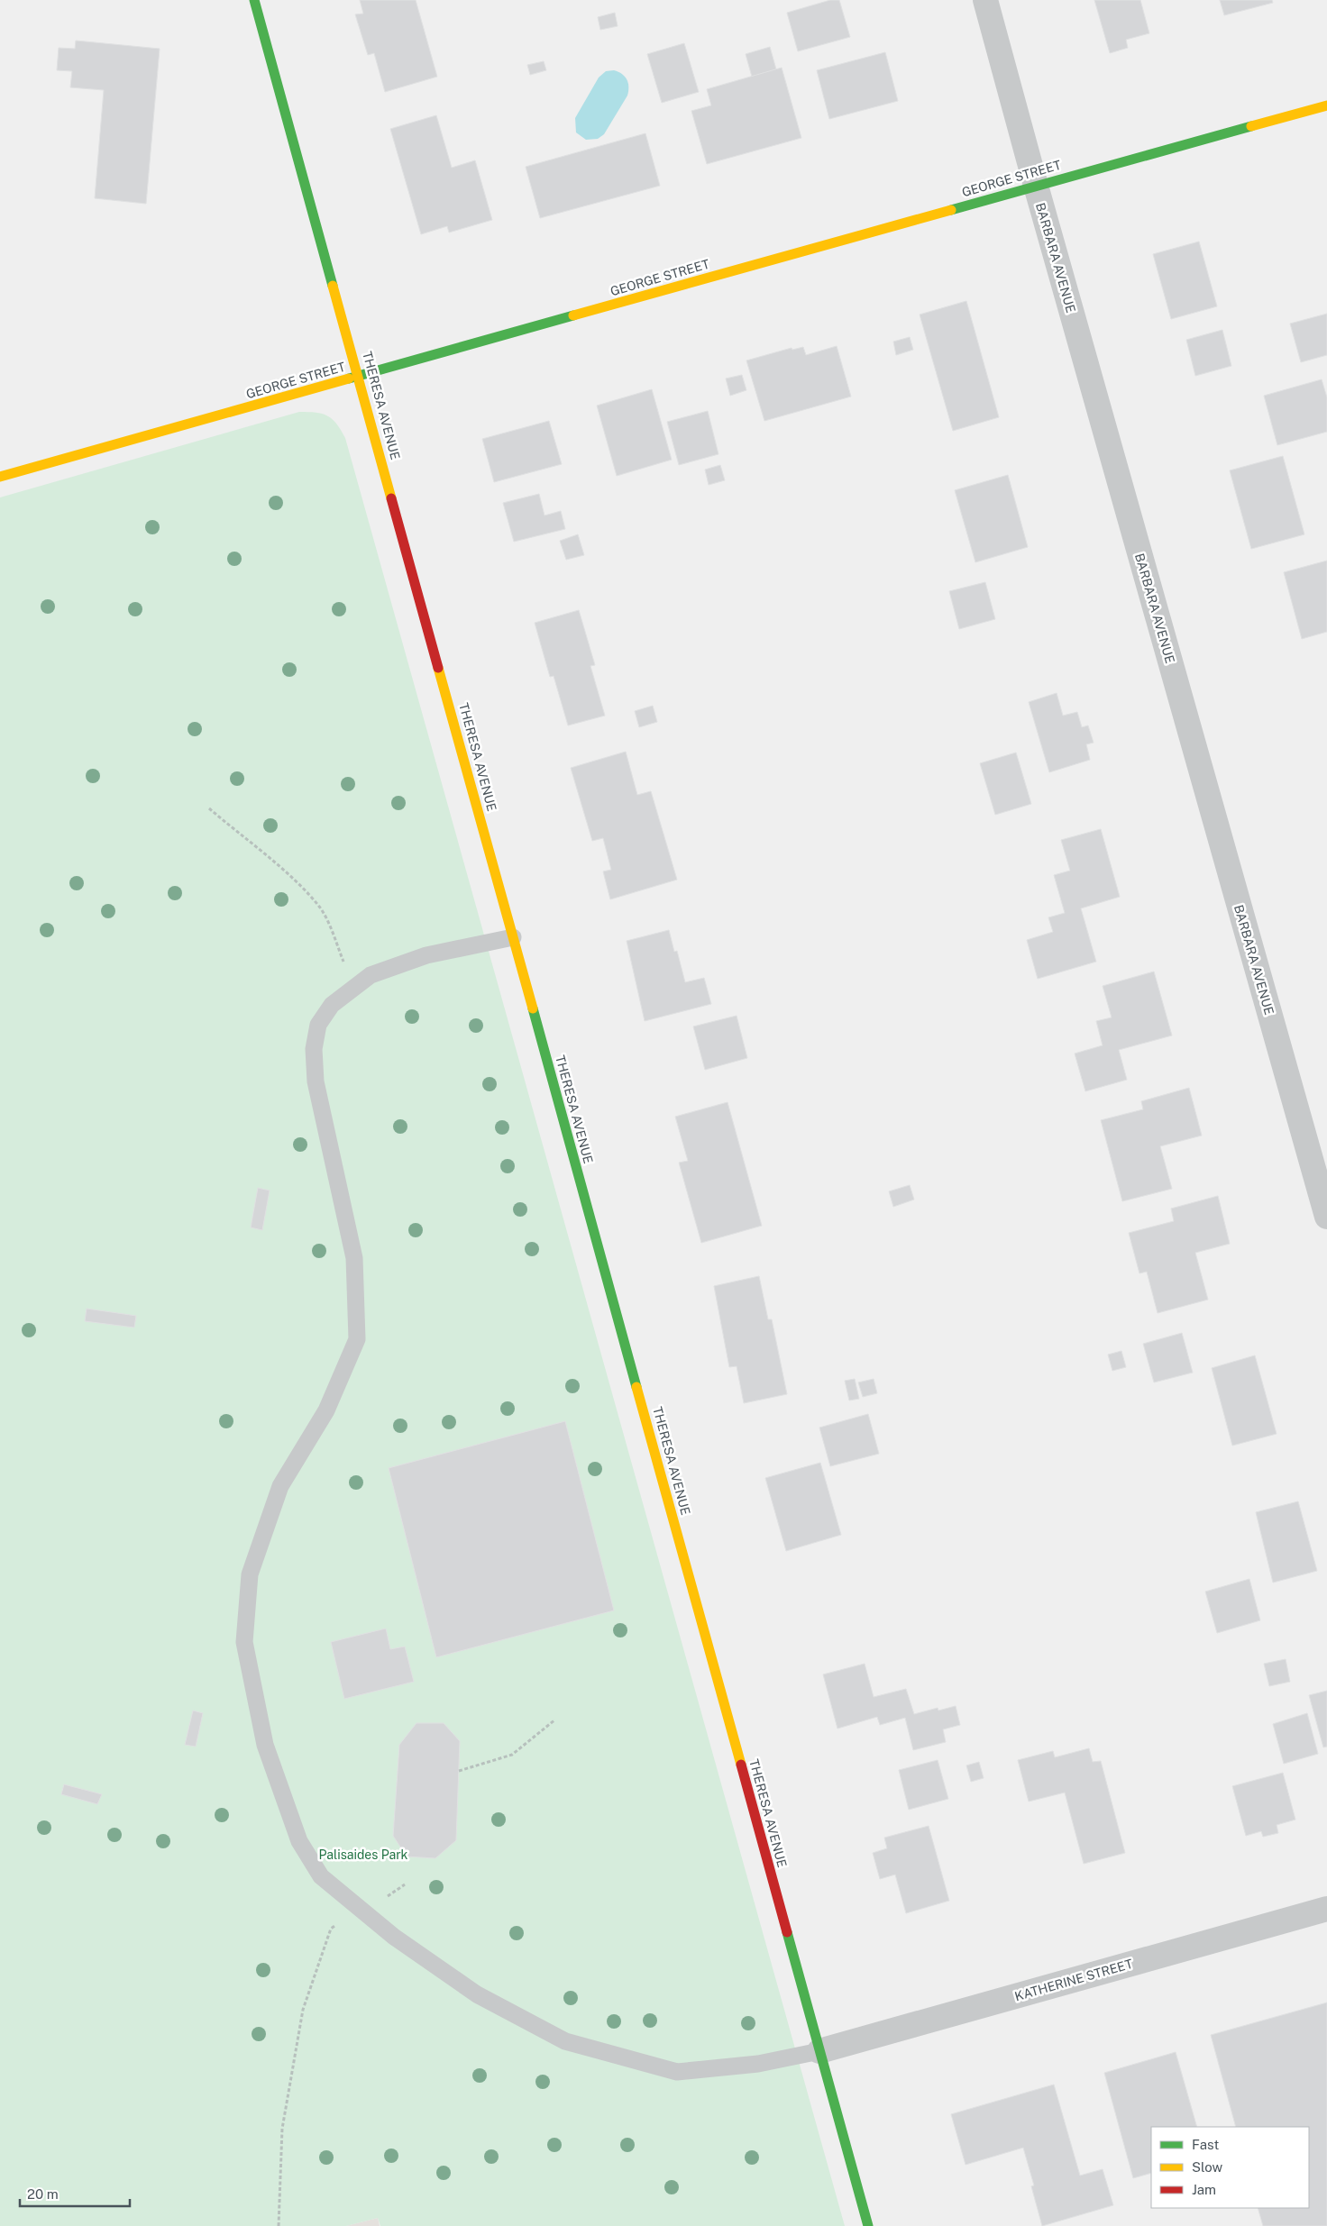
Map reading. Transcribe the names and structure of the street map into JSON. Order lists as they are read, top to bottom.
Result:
{
  "streets": {
    "street": [
      "GEORGE STREET",
      "BARBARA AVENUE",
      "THERESA AVENUE",
      "KATHERINE STREET"
    ]
  },
  "crossings": [
    ["GEORGE STREET", "BARBARA AVENUE"],
    ["GEORGE STREET", "THERESA AVENUE"],
    ["THERESA AVENUE", "KATHERINE STREET"]
  ],
  "parks": ["Palisaides Park"],
  "legend": ["Fast", "Slow", "Jam"],
  "scale_bar": "20 m"
}
